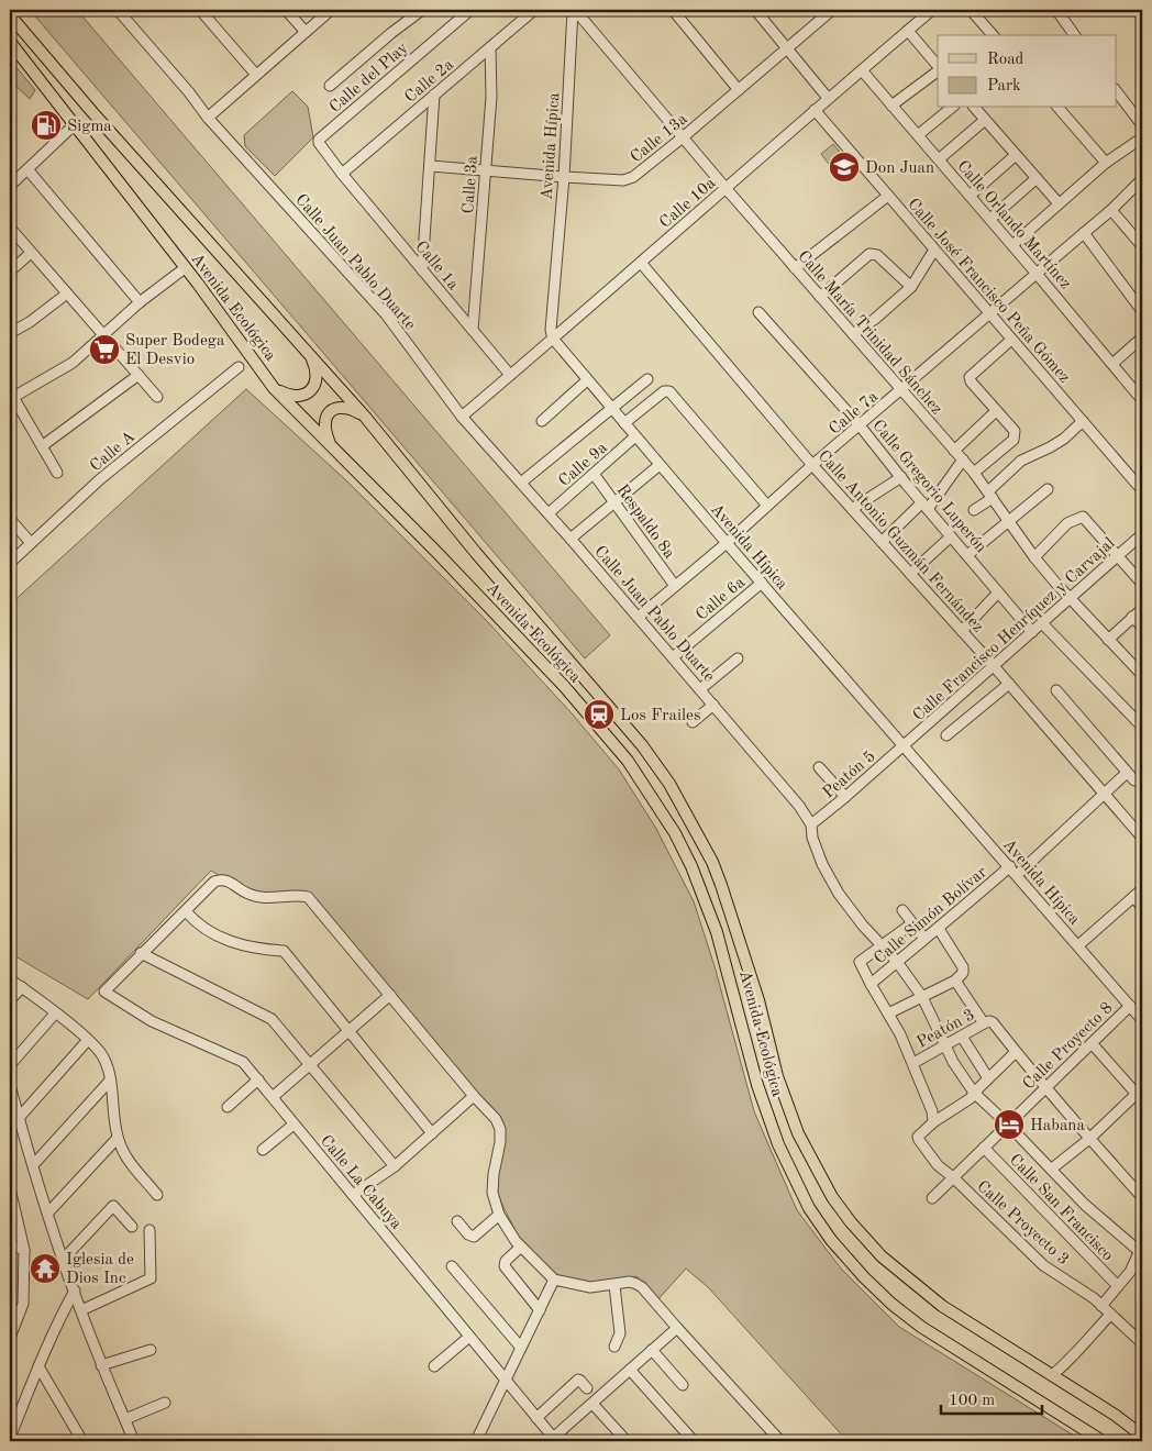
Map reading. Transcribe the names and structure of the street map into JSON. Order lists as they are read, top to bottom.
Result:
{
  "streets": {
    "main road": ["Avenida Ecológica"],
    "street": [
      "Calle del Play",
      "Calle 2a",
      "Calle 13a",
      "Avenida Hípica",
      "Calle 3a",
      "Calle 10a",
      "Calle Orlando Martínez",
      "Calle Juan Pablo Duarte",
      "Calle 1a",
      "Calle José Francisco Peña Gómez",
      "Calle María Trinidad Sánchez",
      "Calle 7a",
      "Calle A",
      "Calle 9a",
      "Calle Gregorio Luperón",
      "Respaldo 8a",
      "Calle Antonio Guzmán Fernández",
      "Calle 6a",
      "Calle Francisco Henríquez y Carvajal",
      "Peatón 5",
      "Calle Simón Bolívar",
      "Peatón 3",
      "Calle Proyecto 8",
      "Calle La Cabuya",
      "Calle San Francisco",
      "Calle Proyecto 3"
    ]
  },
  "crossings": [
    ["Calle del Play", "Calle 2a"],
    ["Calle del Play", "Calle 1a"],
    ["Calle 2a", "Calle 3a"],
    ["Calle 2a", "Calle 1a"],
    ["Calle 13a", "Avenida Hípica"],
    ["Calle 13a", "Calle 3a"],
    ["Calle 13a", "Calle María Trinidad Sánchez"],
    ["Avenida Hípica", "Calle 10a"],
    ["Avenida Hípica", "Calle María Trinidad Sánchez"],
    ["Avenida Hípica", "Calle 7a"],
    ["Avenida Hípica", "Calle 9a"],
    ["Avenida Hípica", "Calle 6a"],
    ["Avenida Hípica", "Calle Francisco Henríquez y Carvajal"],
    ["Avenida Hípica", "Peatón 5"],
    ["Avenida Hípica", "Calle Simón Bolívar"],
    ["Avenida Hípica", "Calle Proyecto 8"],
    ["Calle 3a", "Calle 1a"],
    ["Calle 10a", "Calle Orlando Martínez"],
    ["Calle 10a", "Calle Juan Pablo Duarte"],
    ["Calle 10a", "Calle 1a"],
    ["Calle 10a", "Calle José Francisco Peña Gómez"],
    ["Calle 10a", "Calle María Trinidad Sánchez"],
    ["Calle 10a", "Calle Antonio Guzmán Fernández"],
    ["Calle Orlando Martínez", "Calle 7a"],
    ["Calle Juan Pablo Duarte", "Calle 7a"],
    ["Calle Juan Pablo Duarte", "Calle 9a"],
    ["Calle Juan Pablo Duarte", "Calle 6a"],
    ["Calle Juan Pablo Duarte", "Peatón 5"],
    ["Calle Juan Pablo Duarte", "Calle Simón Bolívar"],
    ["Calle Juan Pablo Duarte", "Peatón 3"],
    ["Calle Juan Pablo Duarte", "Calle Proyecto 8"],
    ["Calle José Francisco Peña Gómez", "Calle 7a"],
    ["Calle María Trinidad Sánchez", "Calle 7a"],
    ["Calle María Trinidad Sánchez", "Calle Francisco Henríquez y Carvajal"],
    ["Calle 7a", "Calle Gregorio Luperón"],
    ["Calle 7a", "Respaldo 8a"],
    ["Calle 7a", "Calle Antonio Guzmán Fernández"],
    ["Calle 9a", "Respaldo 8a"],
    ["Calle Gregorio Luperón", "Calle Francisco Henríquez y Carvajal"],
    ["Calle Antonio Guzmán Fernández", "Calle Francisco Henríquez y Carvajal"],
    ["Calle Francisco Henríquez y Carvajal", "Peatón 5"],
    ["Calle Proyecto 8", "Calle San Francisco"],
    ["Calle Proyecto 8", "Calle Proyecto 3"]
  ],
  "places": {
    "fuel station": ["Sigma"],
    "school or university": ["Don Juan"],
    "supermarket": ["Super Bodega El Desvio"],
    "station": ["Los Frailes"],
    "hotel": ["Habana"],
    "temple": ["Iglesia de Dios Inc"]
  },
  "legend": ["Road", "Park"],
  "scale_bar": "100 m"
}
